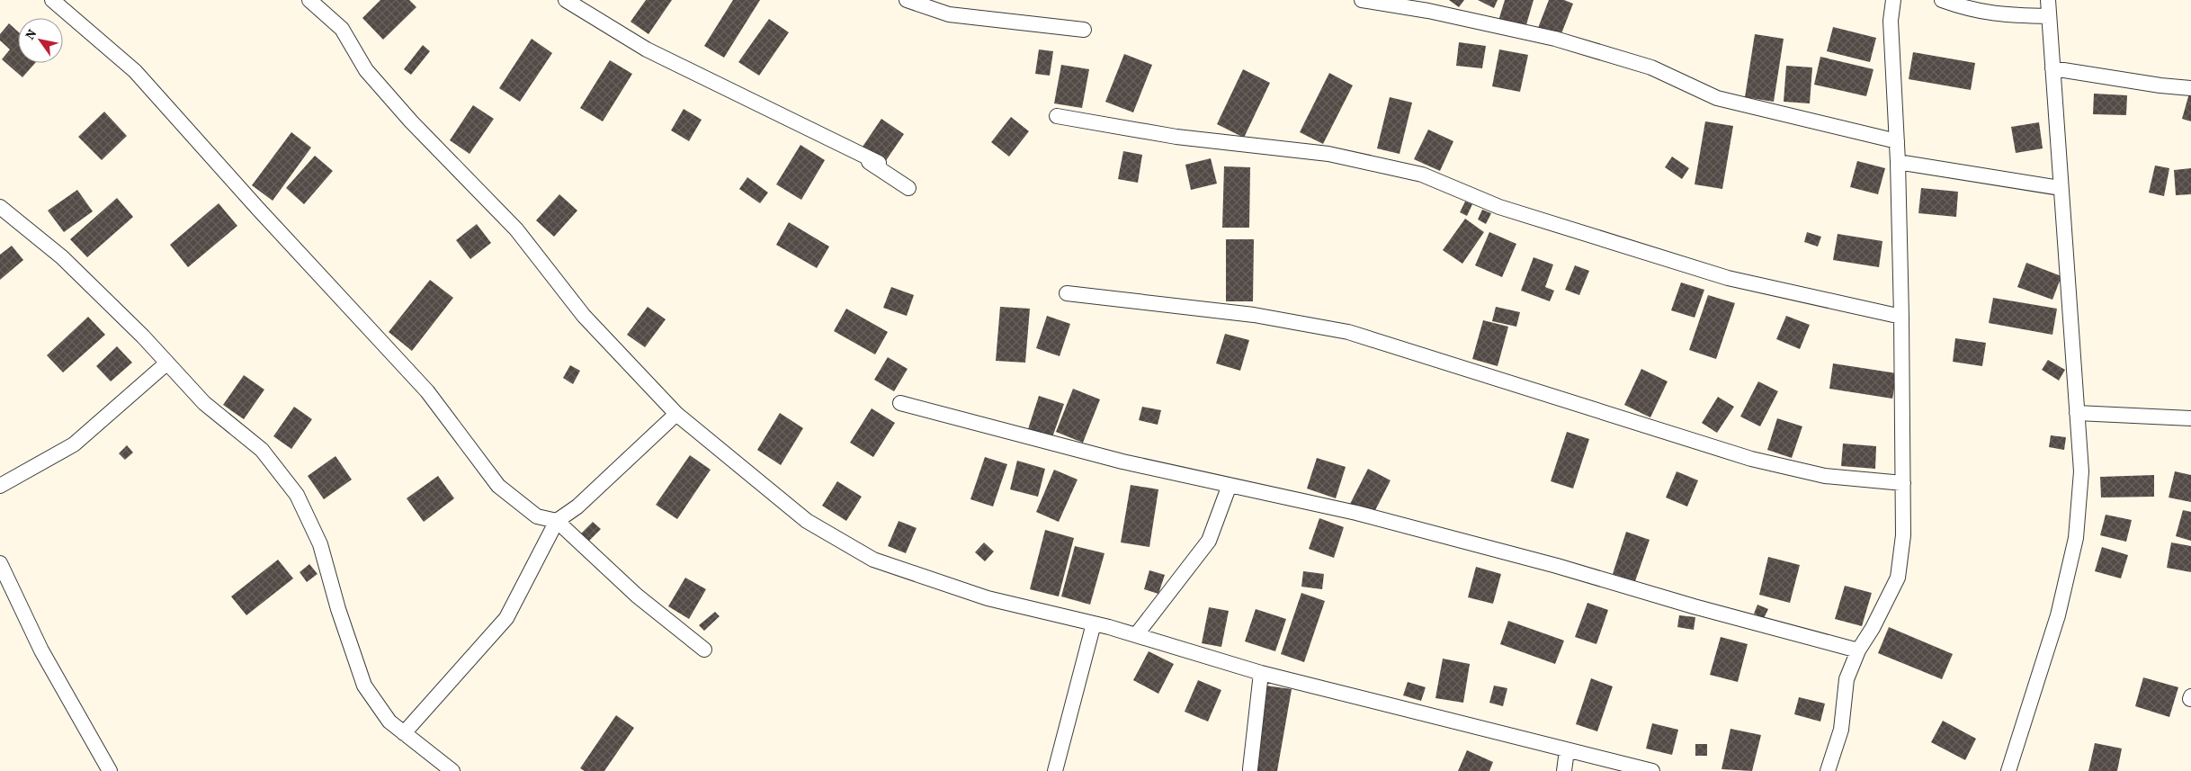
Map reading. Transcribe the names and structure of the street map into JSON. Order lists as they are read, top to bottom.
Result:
{
  "north": "top left"
}
